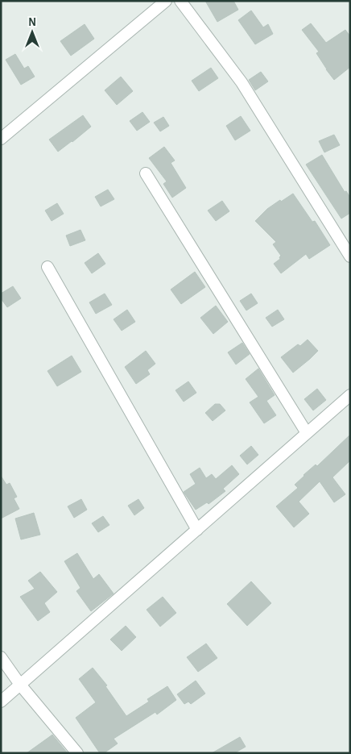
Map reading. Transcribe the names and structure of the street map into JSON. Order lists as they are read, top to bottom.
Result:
{
  "north": "top"
}
